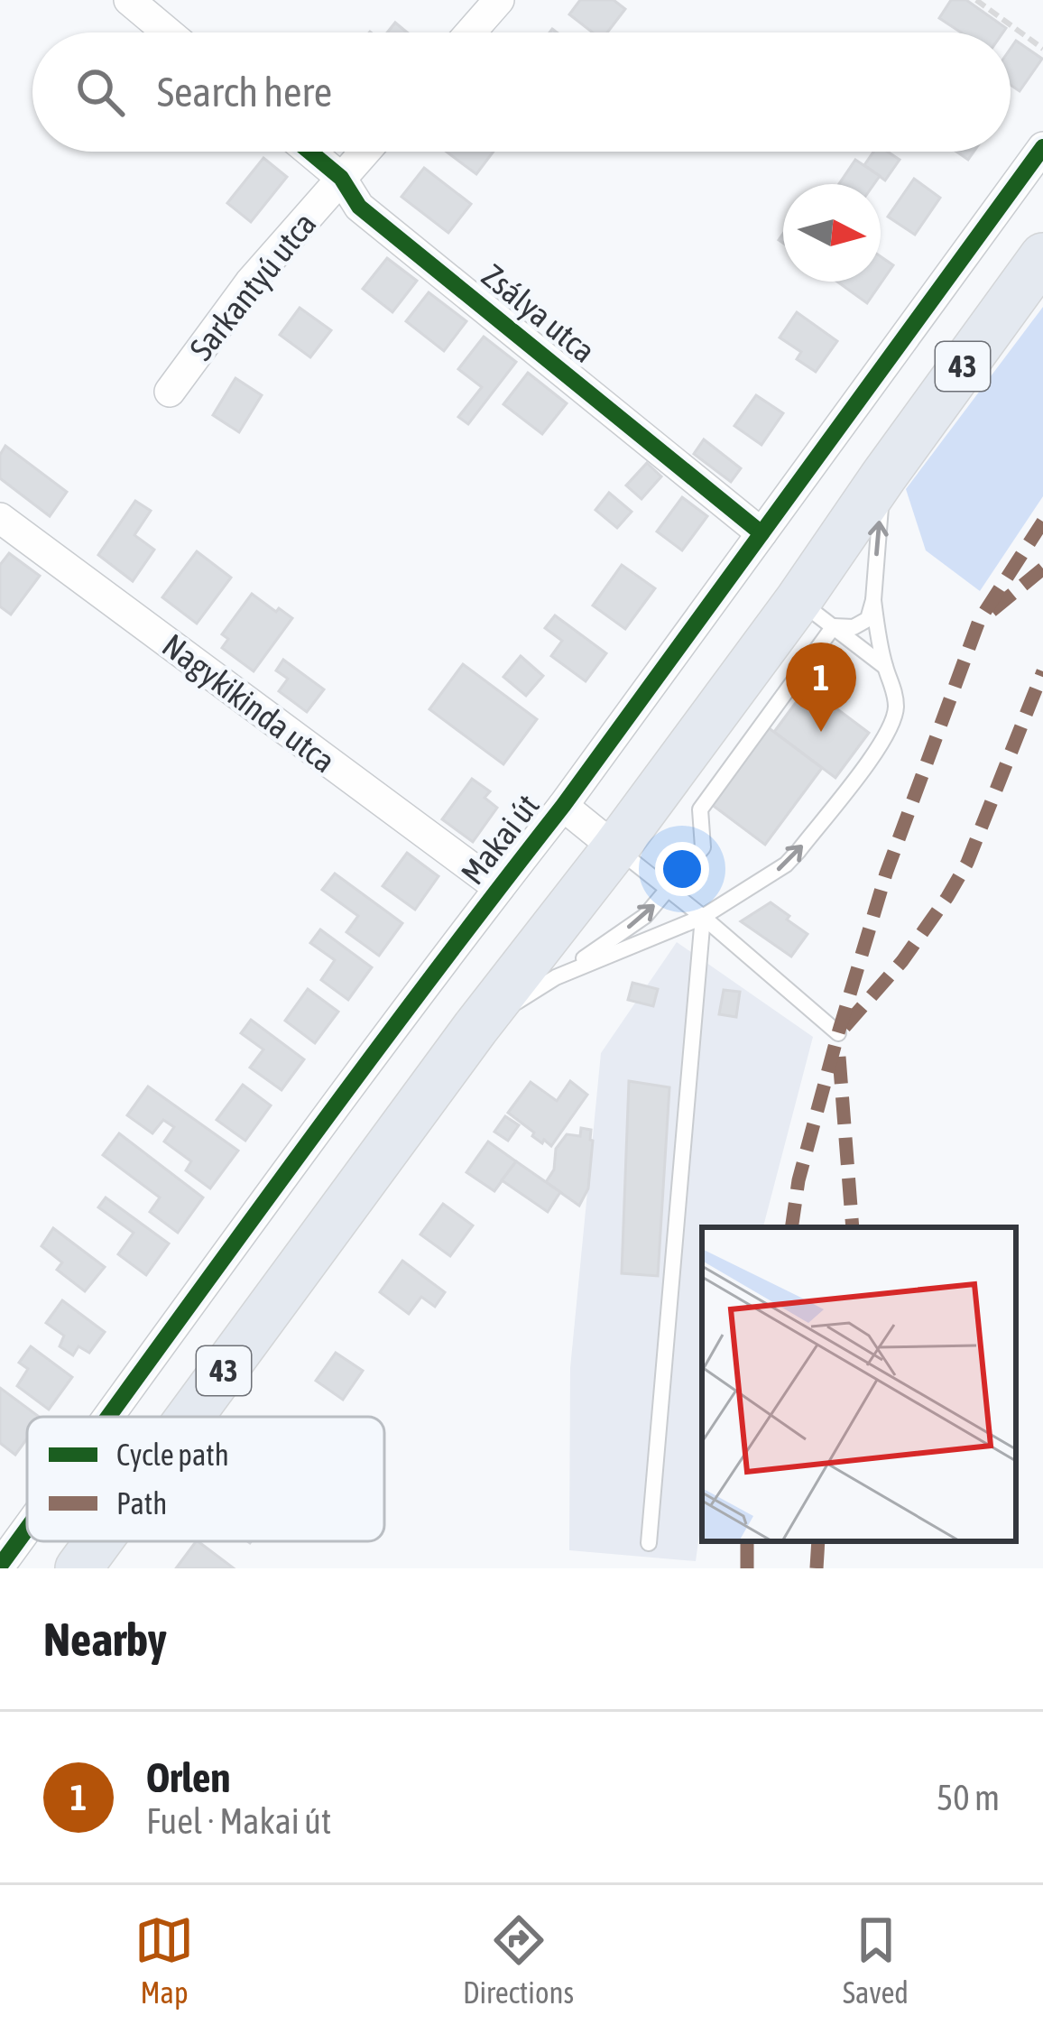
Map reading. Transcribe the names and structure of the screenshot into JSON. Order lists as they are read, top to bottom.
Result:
{
  "streets": {
    "main road": ["43"],
    "street": [
      "Sarkantyú utca",
      "Zsálya utca",
      "Nagykikinda utca",
      "Makai út"
    ]
  },
  "crossings": [
    ["Sarkantyú utca", "Zsálya utca"],
    ["Zsálya utca", "Makai út"],
    ["43", "Makai út"],
    ["Nagykikinda utca", "Makai út"]
  ],
  "legend": ["Cycle path", "Path"],
  "north": "right",
  "page": {
    "search": "Search here",
    "pins": "1",
    "heading": "Nearby",
    "list": [
      {
        "mark": "1",
        "name": "Orlen",
        "note": "Fuel · Makai út",
        "value": "50 m"
      }
    ],
    "nav": ["Map", "Directions", "Saved"]
  }
}
